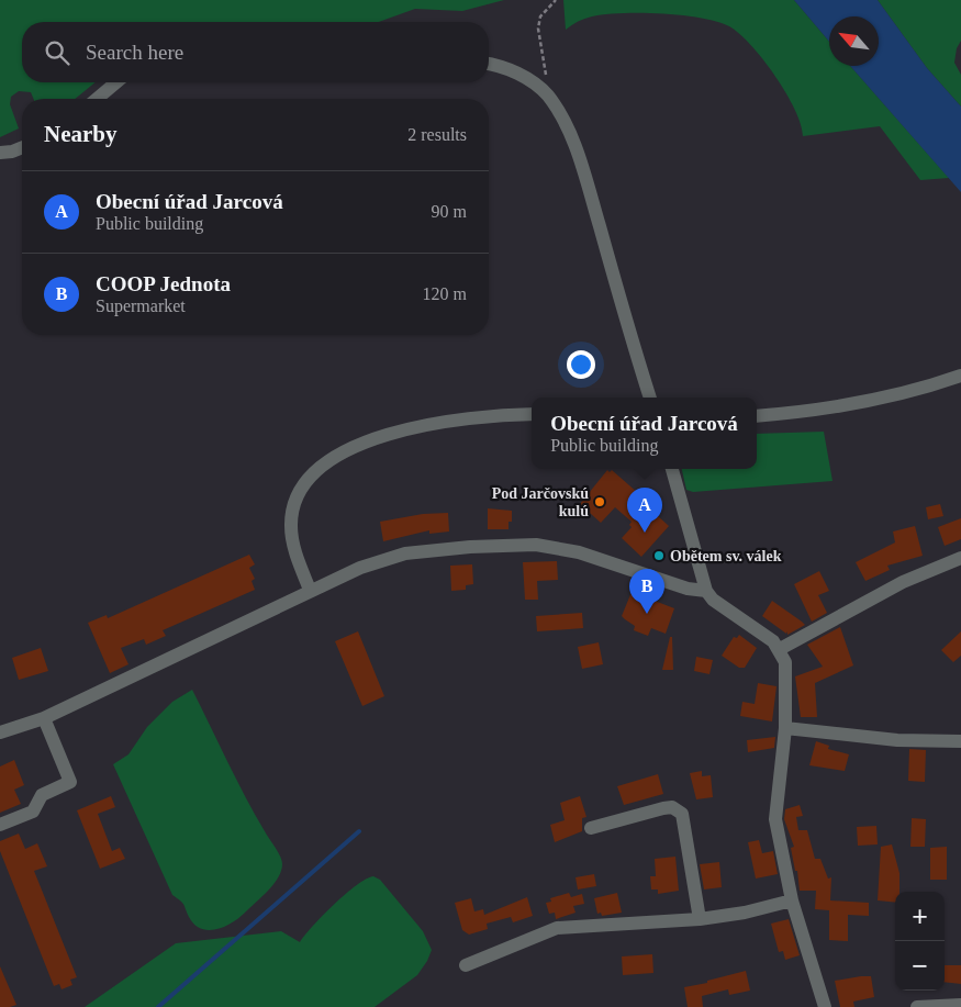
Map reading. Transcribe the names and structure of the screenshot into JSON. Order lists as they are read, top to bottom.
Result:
{
  "places": ["Pod Jarčovskú kulú", "Obětem sv. válek"],
  "north": "top left",
  "page": {
    "search": "Search here",
    "heading": ["Nearby", "2 results"],
    "list": [
      {
        "mark": "A",
        "name": "Obecní úřad Jarcová",
        "note": "Public building",
        "value": "90 m"
      },
      {
        "mark": "B",
        "name": "COOP Jednota",
        "note": "Supermarket",
        "value": "120 m"
      }
    ],
    "popup": ["Obecní úřad Jarcová", "Public building"],
    "pins": ["A", "B"],
    "map_buttons": ["+", "−"]
  }
}
